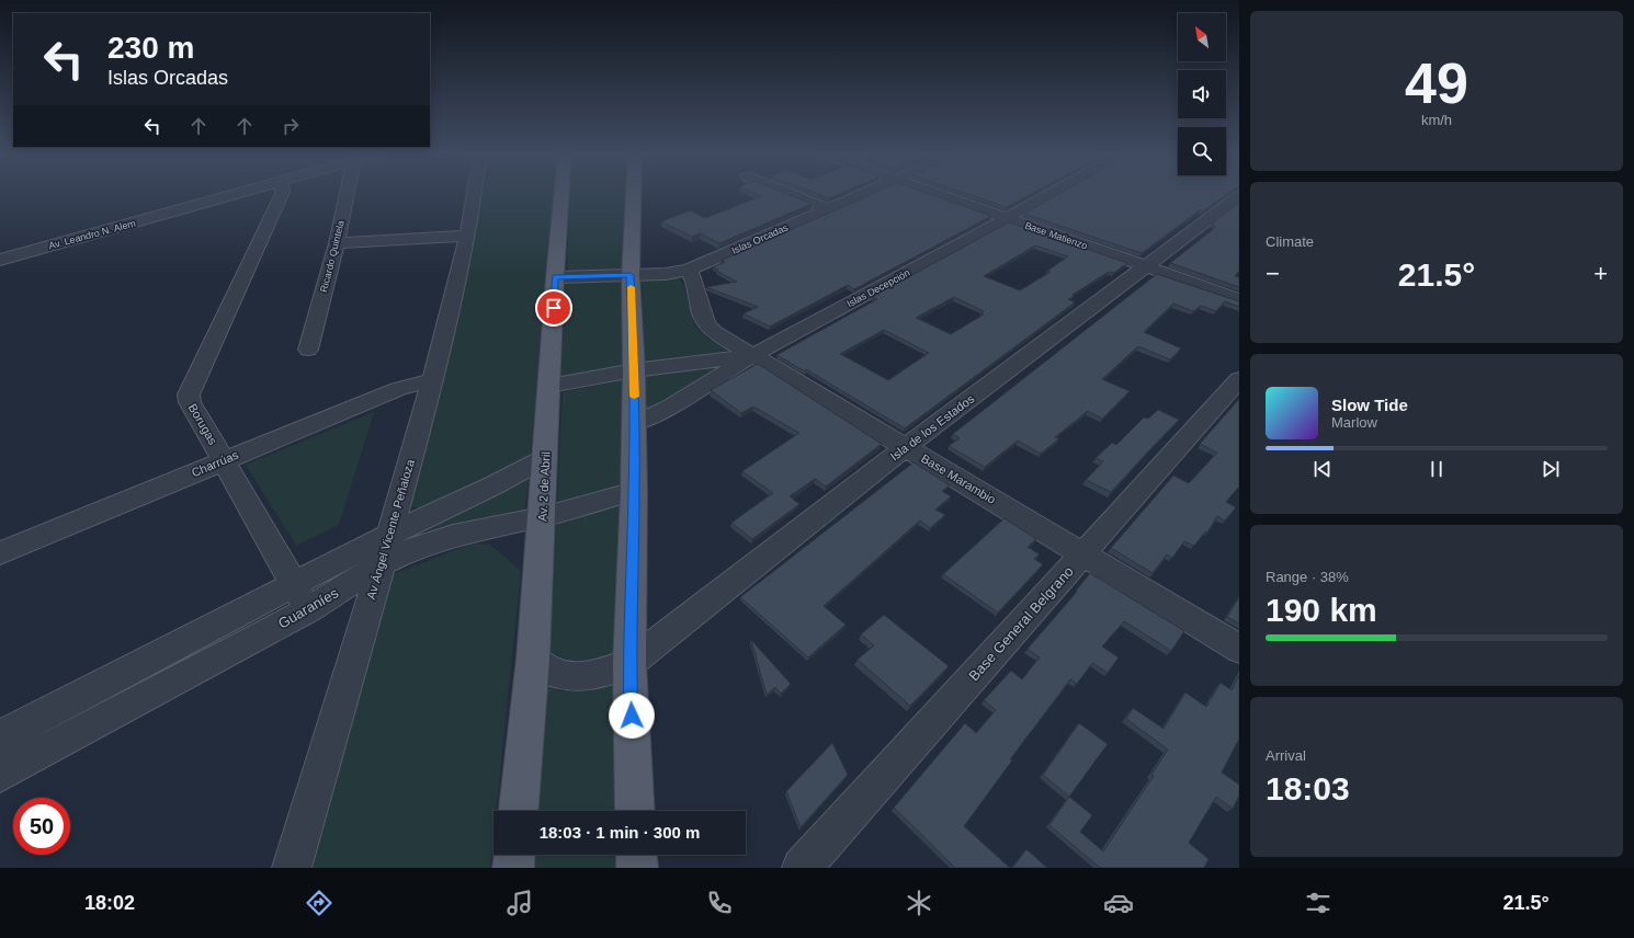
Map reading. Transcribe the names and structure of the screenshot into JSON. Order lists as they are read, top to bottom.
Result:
{
  "streets": {
    "main road": ["Av. 2 de Abril"],
    "street": [
      "Av. Leandro N. Alem",
      "Base Matienzo",
      "Islas Orcadas",
      "Ricardo Quintela",
      "Islas Decepción",
      "Borugas",
      "Isla de los Estados",
      "Charrúas",
      "Base Marambio",
      "Av Ángel Vicente Peñaloza",
      "Guaraníes",
      "Base General Belgrano"
    ]
  },
  "crossings": [
    ["Base Matienzo", "Islas Decepción"],
    ["Base Matienzo", "Isla de los Estados"],
    ["Islas Orcadas", "Base Marambio"],
    ["Islas Orcadas", "Av. 2 de Abril"],
    ["Islas Decepción", "Base Marambio"],
    ["Borugas", "Charrúas"],
    ["Borugas", "Guaraníes"],
    ["Isla de los Estados", "Base Marambio"],
    ["Charrúas", "Av Ángel Vicente Peñaloza"],
    ["Base Marambio", "Base General Belgrano"],
    ["Av. 2 de Abril", "Guaraníes"],
    ["Av Ángel Vicente Peñaloza", "Guaraníes"]
  ],
  "north": "top left",
  "page": {
    "tile": [
      ["49", "km/h"],
      "Climate",
      ["Range · 38%", "190 km"],
      ["Arrival", "18:03"]
    ],
    "turn": ["230 m", "Islas Orcadas"],
    "heat": ["−", "21.5°", "+"],
    "song": ["Slow Tide", "Marlow"],
    "limit": "50",
    "trip": "18:03 · 1 min · 300 m",
    "tabs": ["18:02", "21.5°"]
  }
}
